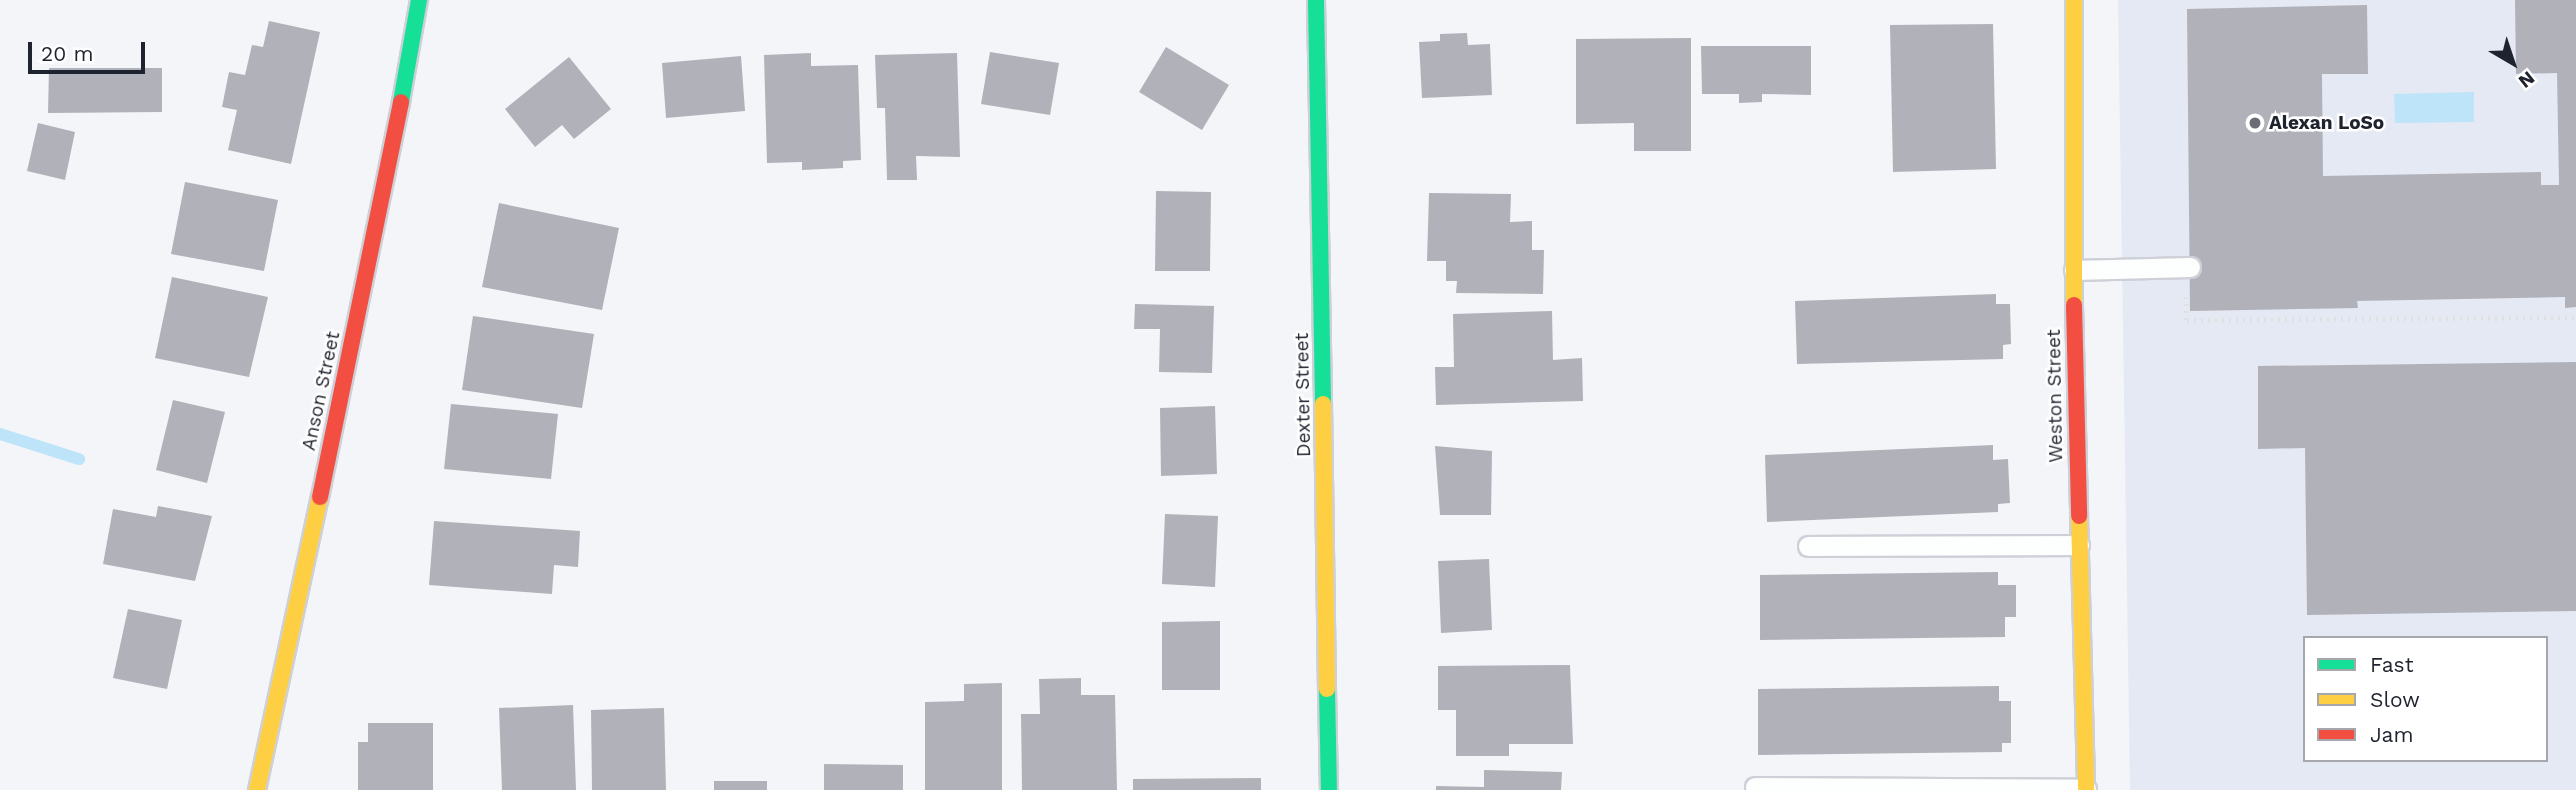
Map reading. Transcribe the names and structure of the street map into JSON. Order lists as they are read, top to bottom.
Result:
{
  "streets": {
    "street": ["Anson Street", "Dexter Street", "Weston Street"]
  },
  "places": ["Alexan LoSo"],
  "legend": ["Fast", "Slow", "Jam"],
  "scale_bar": "20 m",
  "north": "bottom right"
}
